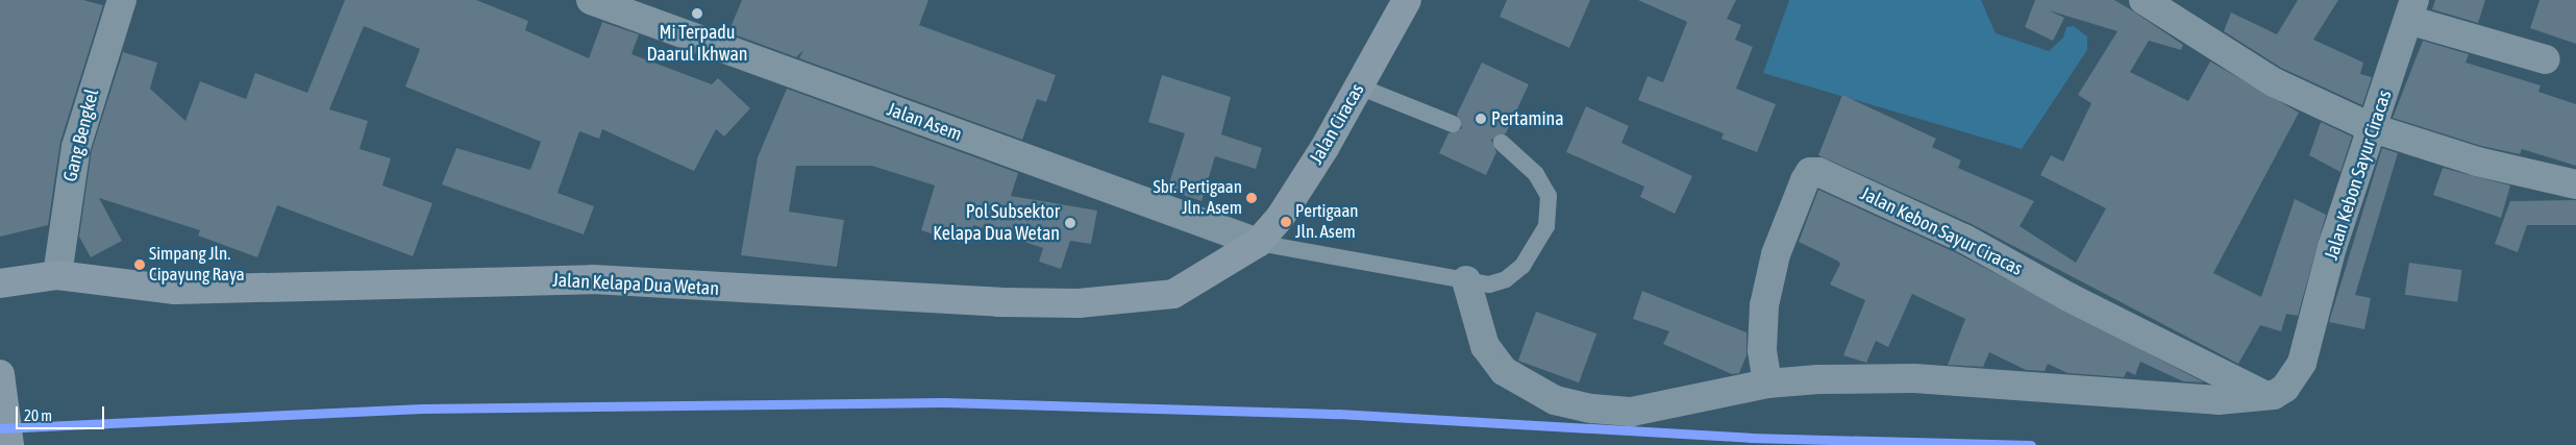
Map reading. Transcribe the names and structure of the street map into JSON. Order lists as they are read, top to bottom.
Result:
{
  "streets": {
    "street": [
      "Jalan Asem",
      "Jalan Ciracas",
      "Gang Bengkel",
      "Jalan Kebon Sayur Ciracas",
      "Jalan Kelapa Dua Wetan"
    ]
  },
  "crossings": [
    ["Jalan Asem", "Jalan Ciracas"],
    ["Jalan Asem", "Jalan Kelapa Dua Wetan"],
    ["Jalan Ciracas", "Jalan Kelapa Dua Wetan"],
    ["Gang Bengkel", "Jalan Kelapa Dua Wetan"]
  ],
  "places": [
    "Mi Terpadu Daarul Ikhwan",
    "Pertamina",
    "Sbr. Pertigaan Jln. Asem",
    "Pertigaan Jln. Asem",
    "Pol Subsektor Kelapa Dua Wetan",
    "Simpang Jln. Cipayung Raya"
  ],
  "scale_bar": "20 m"
}
